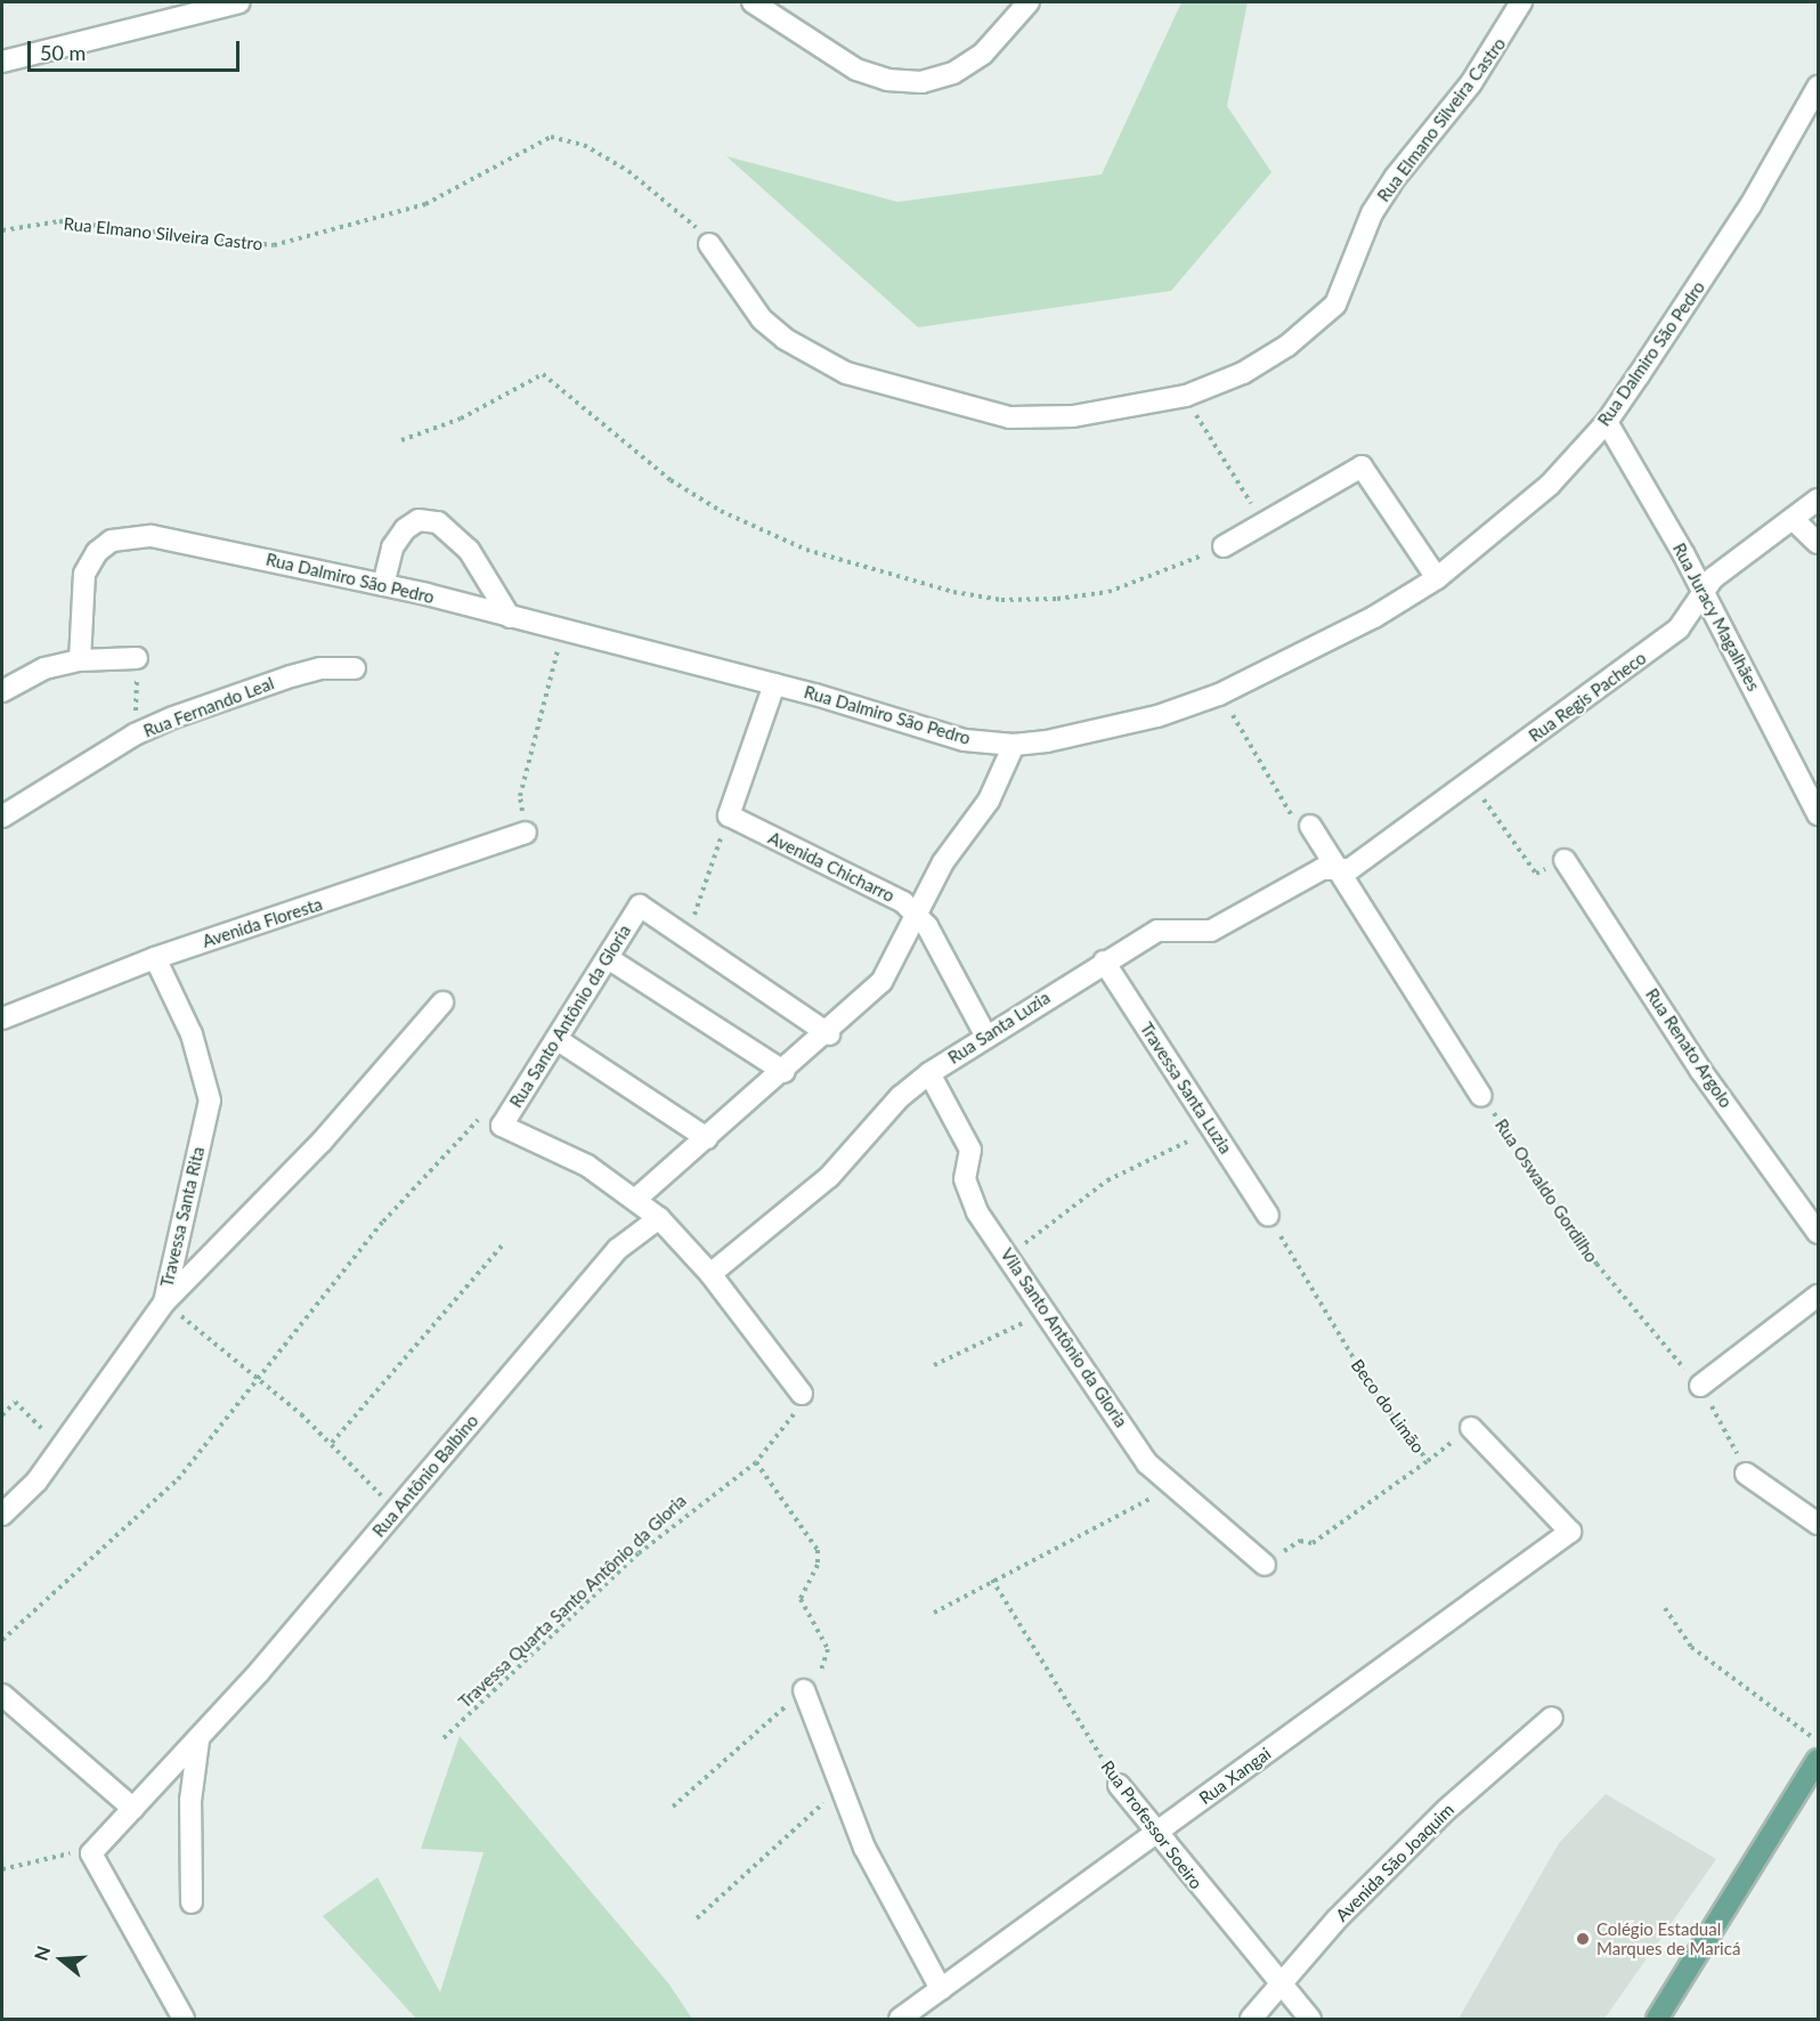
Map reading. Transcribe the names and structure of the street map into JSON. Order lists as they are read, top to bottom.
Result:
{
  "streets": {
    "street": [
      "Rua Elmano Silveira Castro",
      "Rua Dalmiro São Pedro",
      "Rua Juracy Magalhães",
      "Rua Regis Pacheco",
      "Rua Fernando Leal",
      "Avenida Chicharro",
      "Avenida Floresta",
      "Rua Santo Antônio da Gloria",
      "Rua Santa Luzia",
      "Rua Renato Argolo",
      "Travessa Santa Luzia",
      "Travessa Santa Rita",
      "Vila Santo Antônio da Gloria",
      "Rua Antônio Balbino",
      "Rua Xangai",
      "Rua Professor Soeiro",
      "Avenida São Joaquim"
    ],
    "path": ["Rua Oswaldo Gordilho", "Beco do Limão", "Travessa Quarta Santo Antônio da Gloria"]
  },
  "crossings": [
    ["Rua Dalmiro São Pedro", "Rua Juracy Magalhães"],
    ["Rua Juracy Magalhães", "Rua Regis Pacheco"],
    ["Rua Regis Pacheco", "Rua Santa Luzia"],
    ["Avenida Chicharro", "Rua Santa Luzia"],
    ["Avenida Floresta", "Travessa Santa Rita"],
    ["Rua Santo Antônio da Gloria", "Rua Santa Luzia"],
    ["Rua Santo Antônio da Gloria", "Rua Antônio Balbino"],
    ["Rua Santa Luzia", "Travessa Santa Luzia"],
    ["Rua Santa Luzia", "Vila Santo Antônio da Gloria"],
    ["Travessa Santa Luzia", "Beco do Limão"],
    ["Beco do Limão", "Rua Xangai"],
    ["Rua Xangai", "Rua Professor Soeiro"],
    ["Rua Professor Soeiro", "Avenida São Joaquim"]
  ],
  "places": ["Colégio Estadual Marques de Maricá"],
  "scale_bar": "50 m",
  "north": "left"
}
